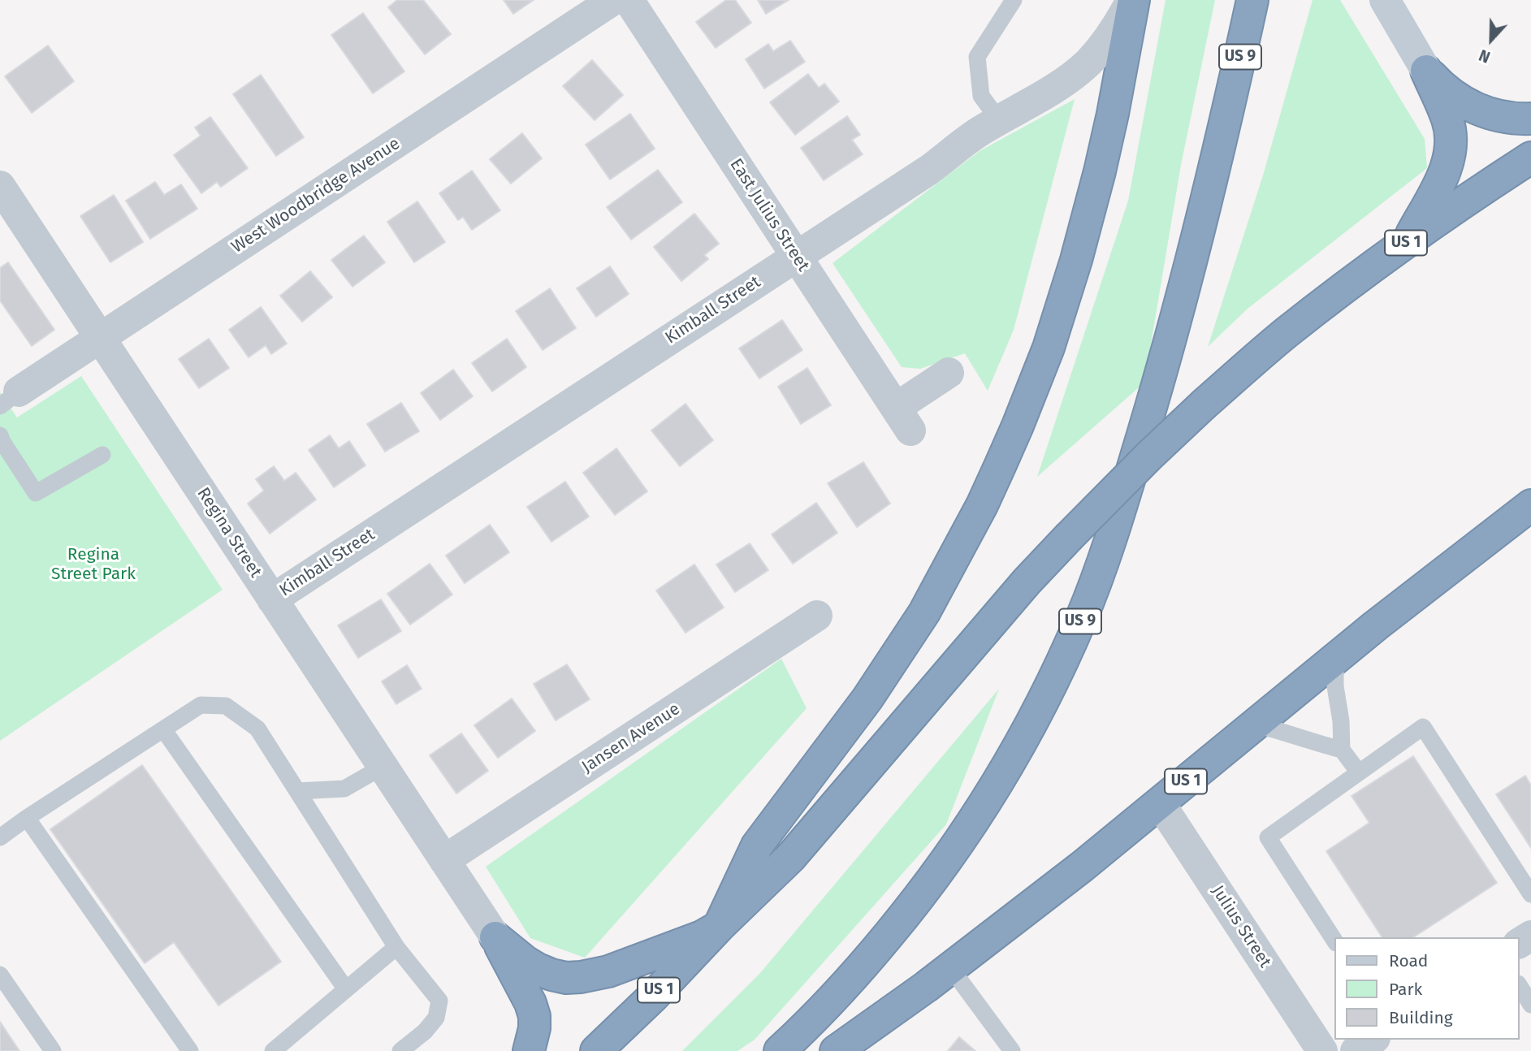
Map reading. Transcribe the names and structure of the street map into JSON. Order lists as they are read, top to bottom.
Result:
{
  "streets": {
    "highway": ["US 9", "US 1"],
    "street": [
      "West Woodbridge Avenue",
      "East Julius Street",
      "Kimball Street",
      "Regina Street",
      "Jansen Avenue",
      "Julius Street"
    ]
  },
  "crossings": [
    ["West Woodbridge Avenue", "Regina Street"],
    ["East Julius Street", "Kimball Street"],
    ["US 1", "Julius Street"],
    ["Kimball Street", "Regina Street"],
    ["Regina Street", "Jansen Avenue"]
  ],
  "parks": ["Regina Street Park"],
  "legend": ["Road", "Park", "Building"],
  "north": "bottom"
}
